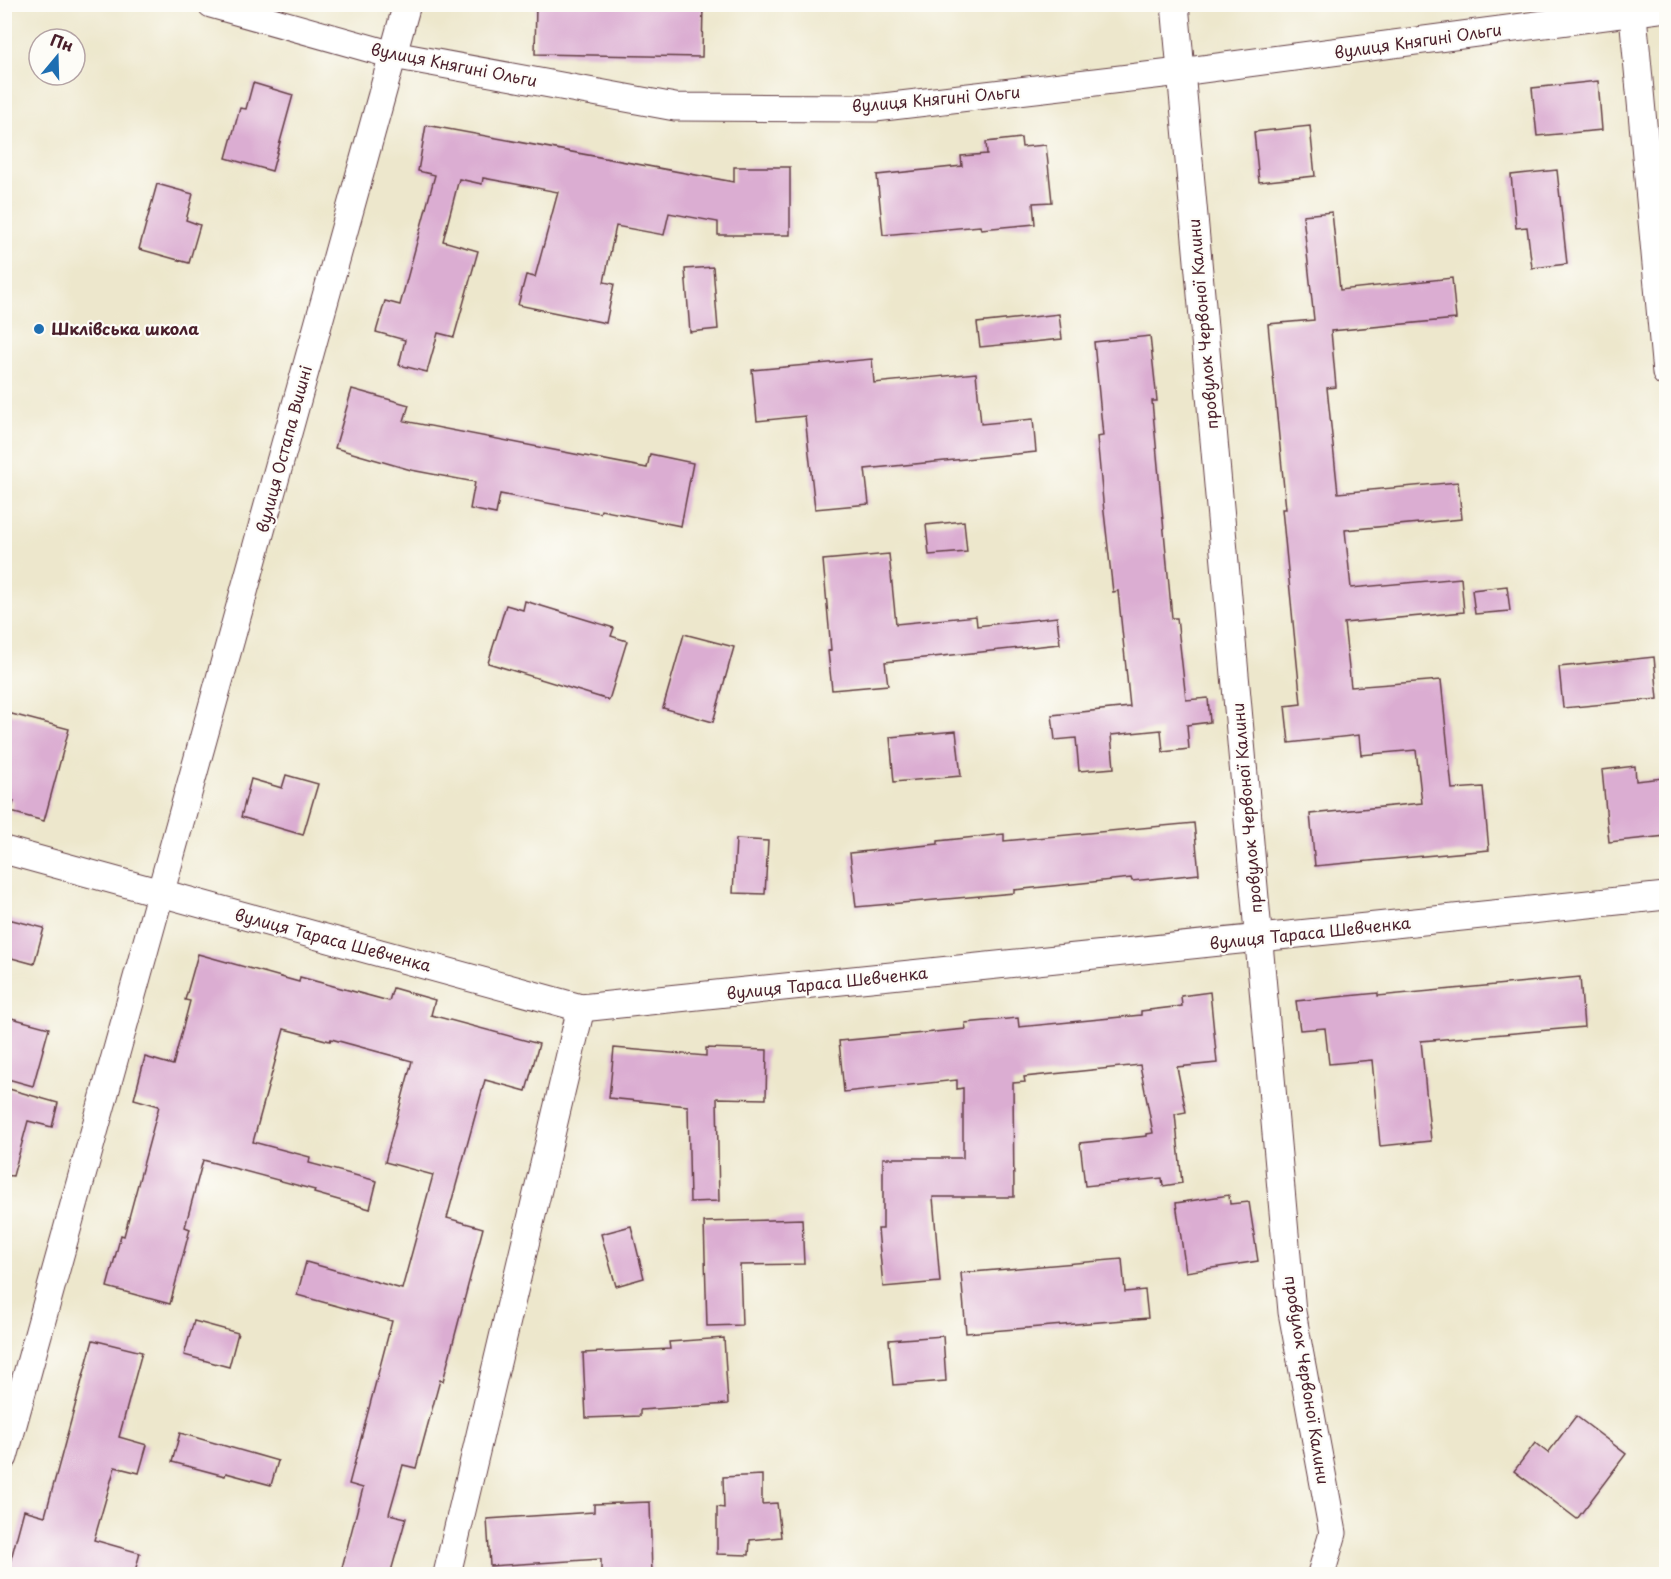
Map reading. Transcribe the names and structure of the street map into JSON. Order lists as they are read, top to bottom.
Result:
{
  "streets": {
    "street": [
      "вулиця Княгині Ольги",
      "провулок Червоної Калини",
      "вулиця Остапа Вишні",
      "вулиця Тараса Шевченка"
    ]
  },
  "crossings": [
    ["вулиця Княгині Ольги", "провулок Червоної Калини"],
    ["вулиця Княгині Ольги", "вулиця Остапа Вишні"],
    ["провулок Червоної Калини", "вулиця Тараса Шевченка"],
    ["вулиця Остапа Вишні", "вулиця Тараса Шевченка"]
  ],
  "places": ["Шклівська школа"],
  "north": "top"
}
